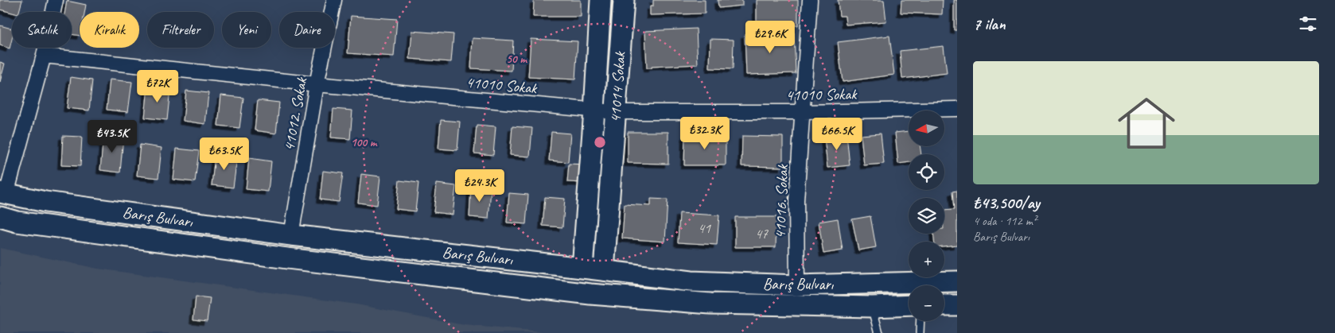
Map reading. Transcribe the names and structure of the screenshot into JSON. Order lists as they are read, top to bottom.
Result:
{
  "streets": {
    "main road": ["41014 Sokak", "Barış Bulvarı"],
    "street": ["41010 Sokak", "41012. Sokak", "41016. Sokak"]
  },
  "crossings": [
    ["41010 Sokak", "41014 Sokak"],
    ["41010 Sokak", "41012. Sokak"],
    ["41010 Sokak", "41016. Sokak"],
    ["41014 Sokak", "Barış Bulvarı"],
    ["41012. Sokak", "Barış Bulvarı"],
    ["41016. Sokak", "Barış Bulvarı"]
  ],
  "house_numbers": ["41", "47"],
  "north": "left",
  "page": {
    "heading": "7 ilan",
    "chip": [
      "Satılık",
      "Kiralık",
      "Filtreler",
      "Yeni",
      "Daire"
    ],
    "price": [
      "₺29.6K",
      "₺72K",
      "₺32.3K",
      "₺66.5K",
      "₺43.5K",
      "₺63.5K",
      "₺24.3K"
    ],
    "list": [
      {
        "name": "₺43,500/ay",
        "note": "4 oda · 112 m² · Barış Bulvarı"
      }
    ],
    "map_buttons": ["+", "−"]
  },
  "rings": ["50 m", "100 m"]
}
